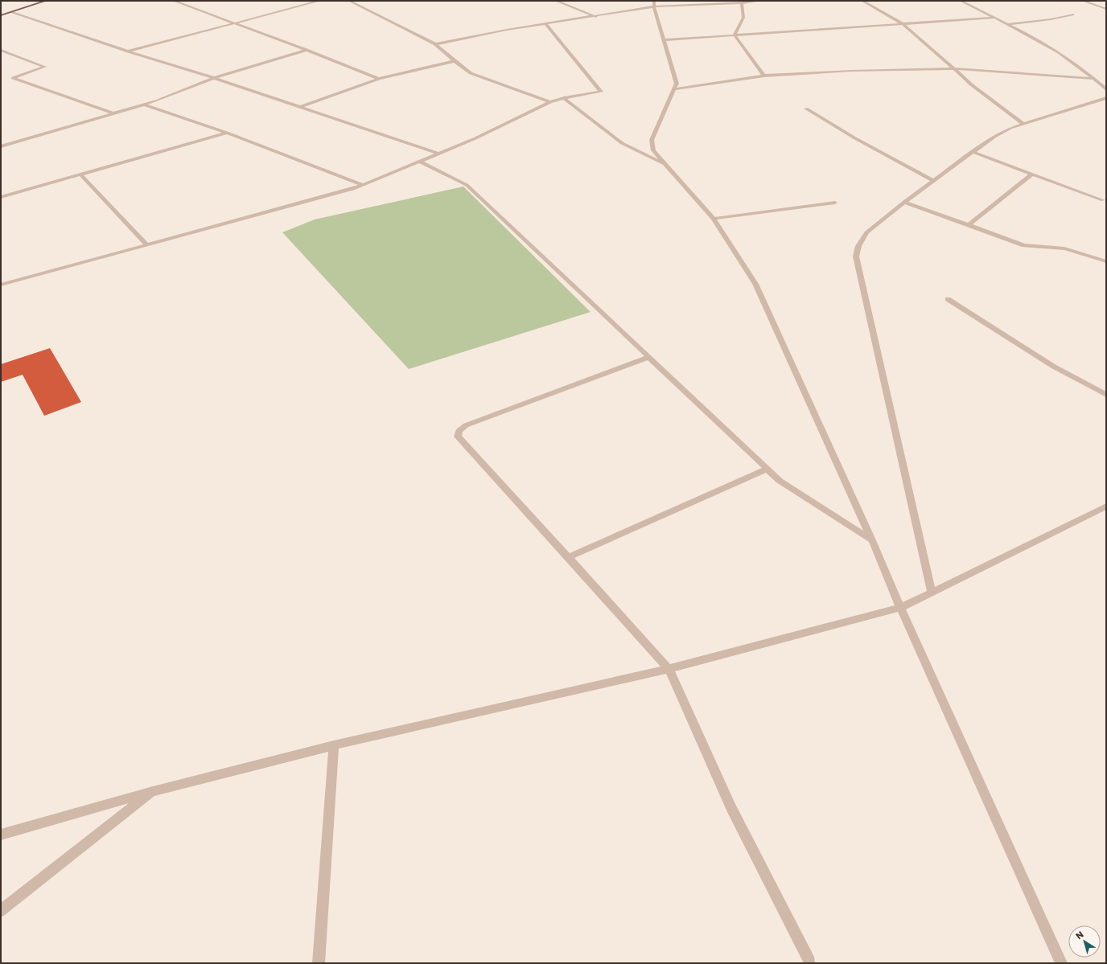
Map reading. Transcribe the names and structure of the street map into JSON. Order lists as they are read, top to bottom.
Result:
{
  "north": "top left"
}
